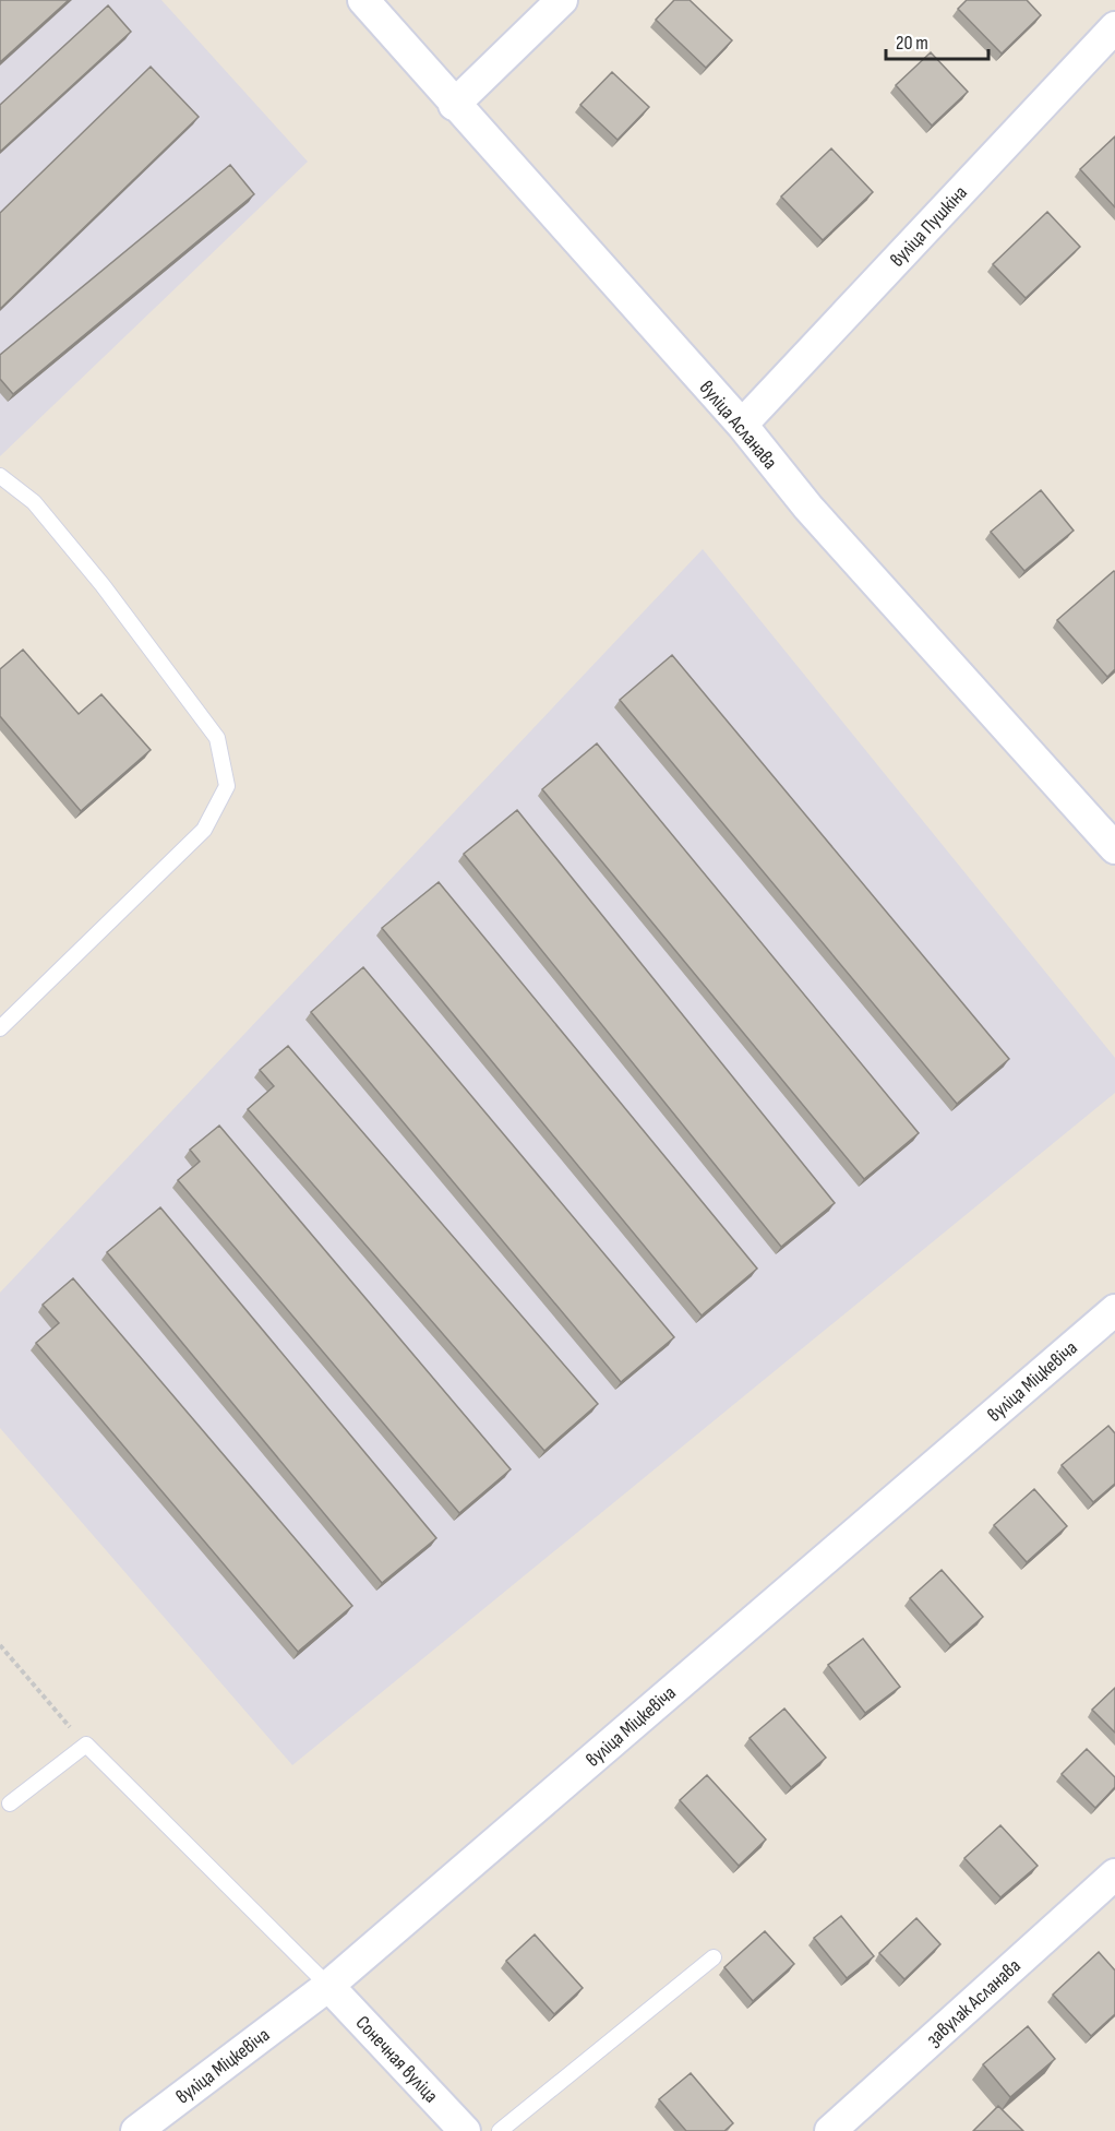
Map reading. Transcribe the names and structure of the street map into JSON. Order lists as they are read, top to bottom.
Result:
{
  "streets": {
    "street": [
      "вуліца Пушкіна",
      "вуліца Асланава",
      "вуліца Міцкевіча",
      "завулак Асланава",
      "Сонечная вуліца"
    ]
  },
  "crossings": [
    ["вуліца Пушкіна", "вуліца Асланава"],
    ["вуліца Міцкевіча", "Сонечная вуліца"]
  ],
  "scale_bar": "20 m"
}
